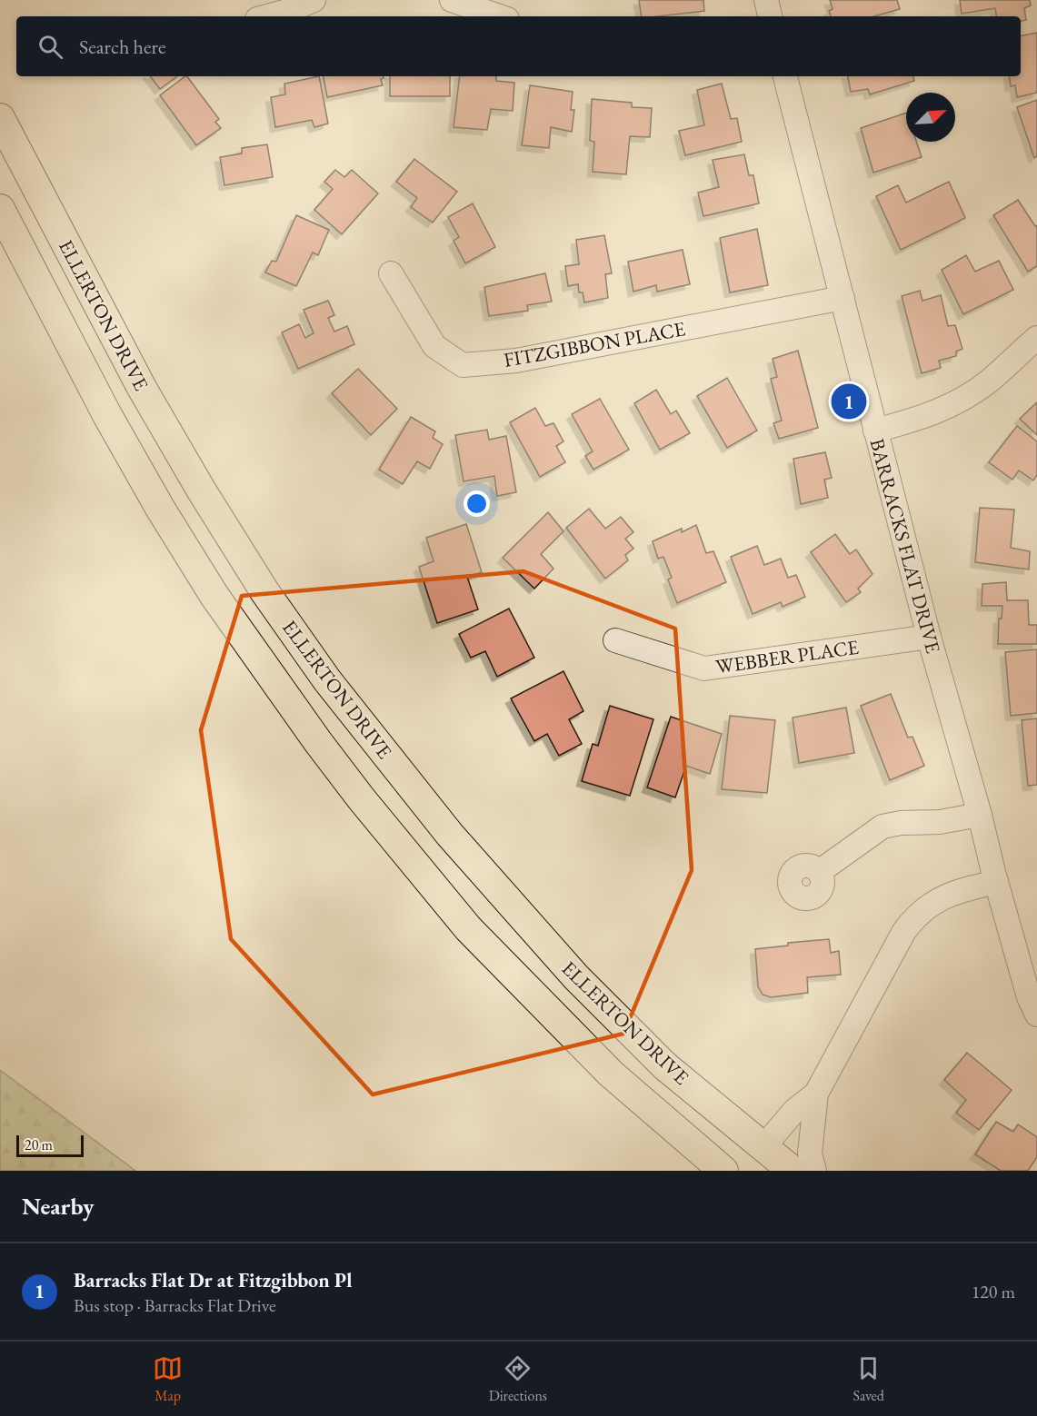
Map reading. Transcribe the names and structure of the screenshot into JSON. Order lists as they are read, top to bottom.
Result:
{
  "streets": {
    "main road": ["ELLERTON DRIVE"],
    "street": ["FITZGIBBON PLACE", "BARRACKS FLAT DRIVE", "WEBBER PLACE"]
  },
  "crossings": [
    ["FITZGIBBON PLACE", "BARRACKS FLAT DRIVE"],
    ["BARRACKS FLAT DRIVE", "WEBBER PLACE"]
  ],
  "scale_bar": "20 m",
  "north": "top right",
  "page": {
    "search": "Search here",
    "pins": "1",
    "scale": "20 m",
    "heading": "Nearby",
    "list": [
      {
        "mark": "1",
        "name": "Barracks Flat Dr at Fitzgibbon Pl",
        "note": "Bus stop · Barracks Flat Drive",
        "value": "120 m"
      }
    ],
    "nav": ["Map", "Directions", "Saved"]
  }
}
